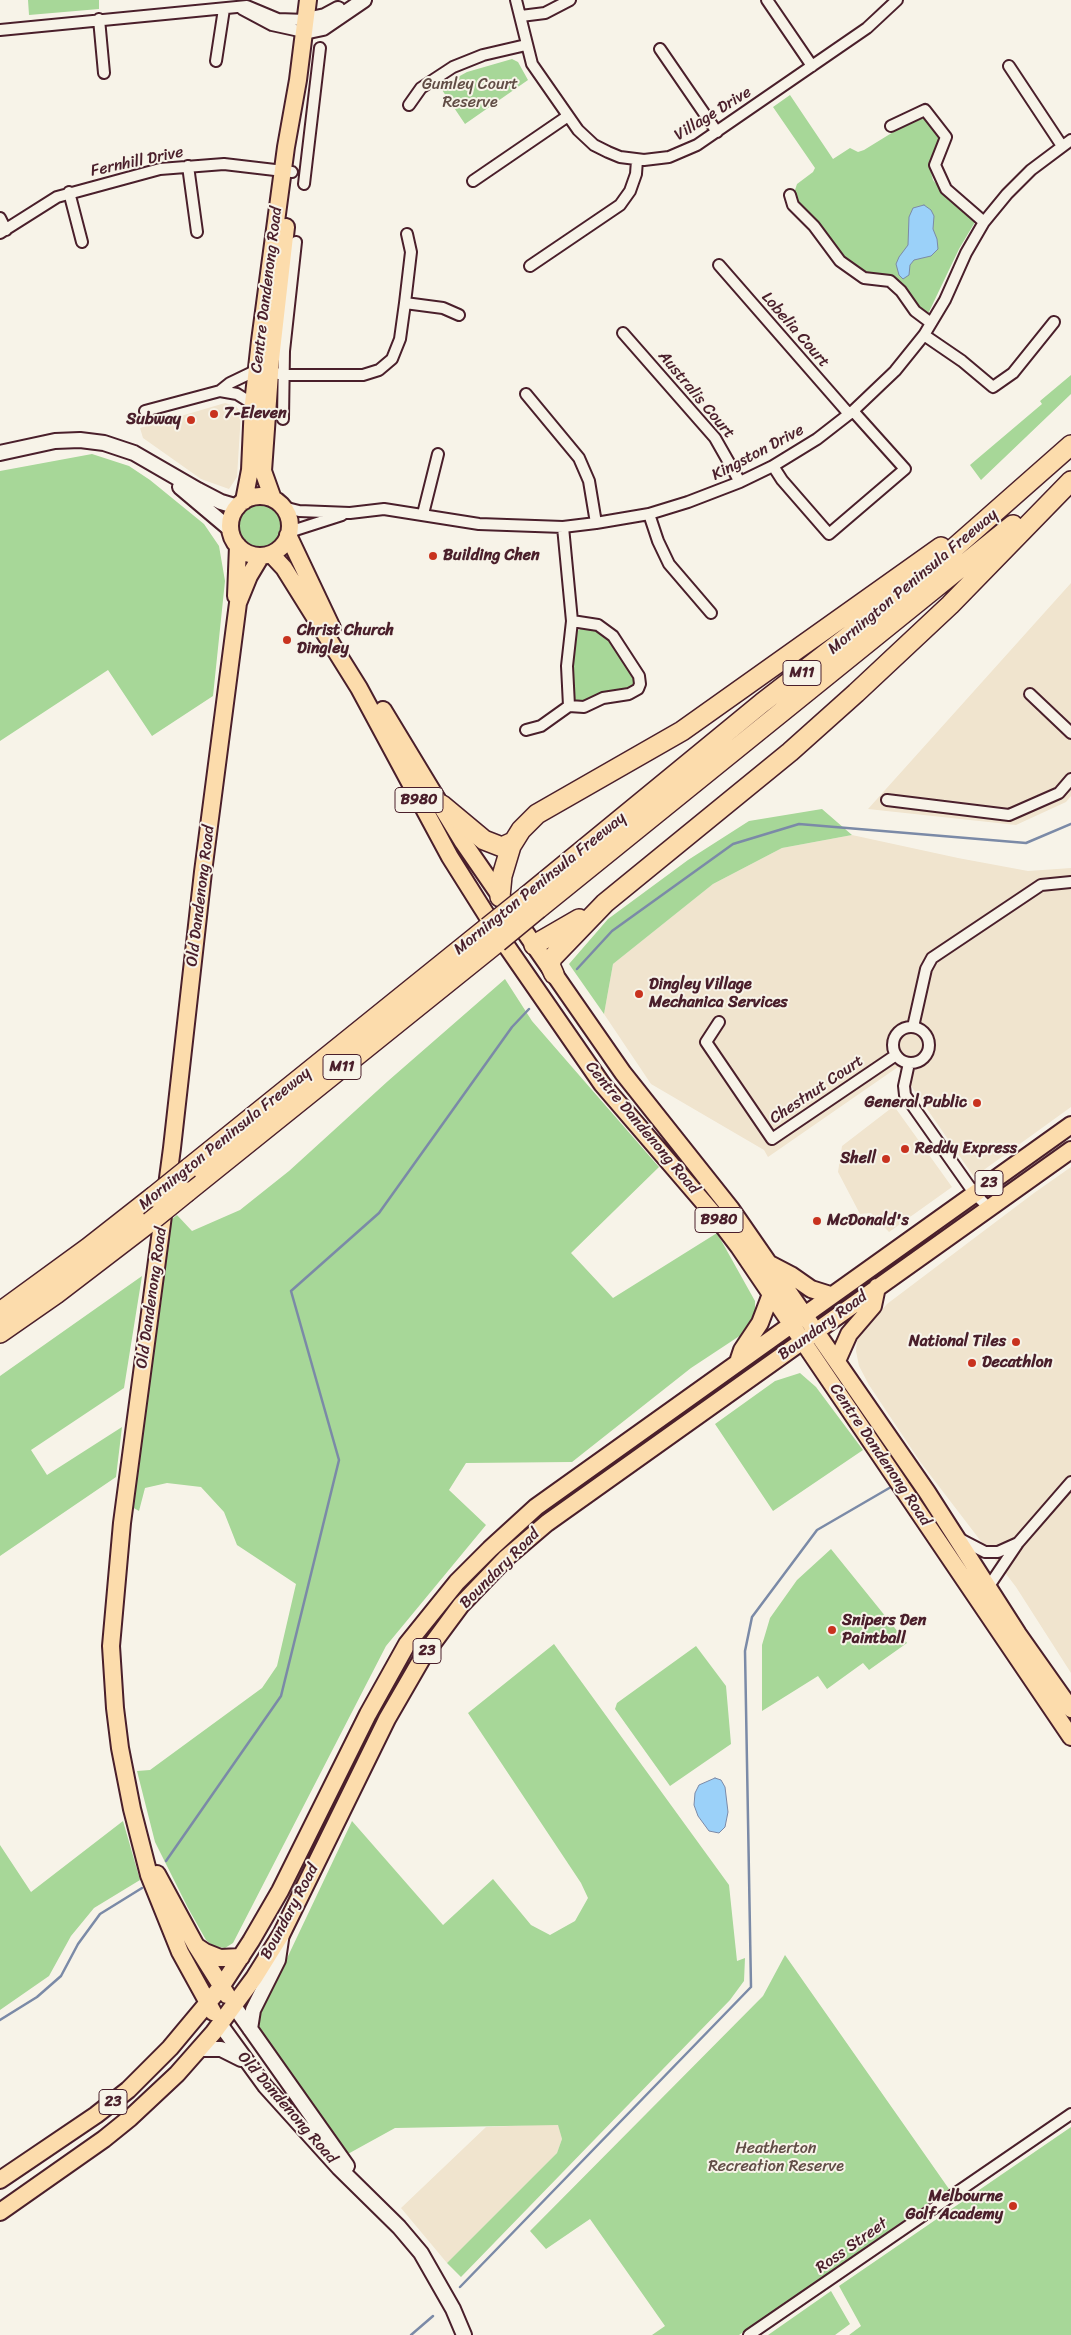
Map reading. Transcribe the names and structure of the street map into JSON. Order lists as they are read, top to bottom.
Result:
{
  "streets": {
    "highway": ["Mornington Peninsula Freeway", "M11"],
    "main road": [
      "Centre Dandenong Road",
      "B980",
      "Old Dandenong Road",
      "23",
      "Boundary Road"
    ],
    "street": [
      "Village Drive",
      "Fernhill Drive",
      "Lobelia Court",
      "Australis Court",
      "Kingston Drive",
      "Chestnut Court",
      "Ross Street"
    ]
  },
  "crossings": [
    ["Fernhill Drive", "Centre Dandenong Road"],
    ["Centre Dandenong Road", "Kingston Drive"],
    ["Centre Dandenong Road", "Mornington Peninsula Freeway"],
    ["Centre Dandenong Road", "B980"],
    ["Centre Dandenong Road", "Old Dandenong Road"],
    ["Centre Dandenong Road", "Boundary Road"],
    ["Lobelia Court", "Kingston Drive"],
    ["Australis Court", "Kingston Drive"],
    ["Kingston Drive", "B980"],
    ["Kingston Drive", "Old Dandenong Road"],
    ["B980", "Old Dandenong Road"],
    ["Old Dandenong Road", "Boundary Road"]
  ],
  "parks": ["Gumley Court Reserve", "Heatherton Recreation Reserve"],
  "places": [
    "7-Eleven",
    "Subway",
    "Building Chen",
    "Christ Church Dingley",
    "Dingley Village Mechanica Services",
    "General Public",
    "Reddy Express",
    "Shell",
    "McDonald's",
    "National Tiles",
    "Decathlon",
    "Snipers Den Paintball",
    "Melbourne Golf Academy"
  ]
}
